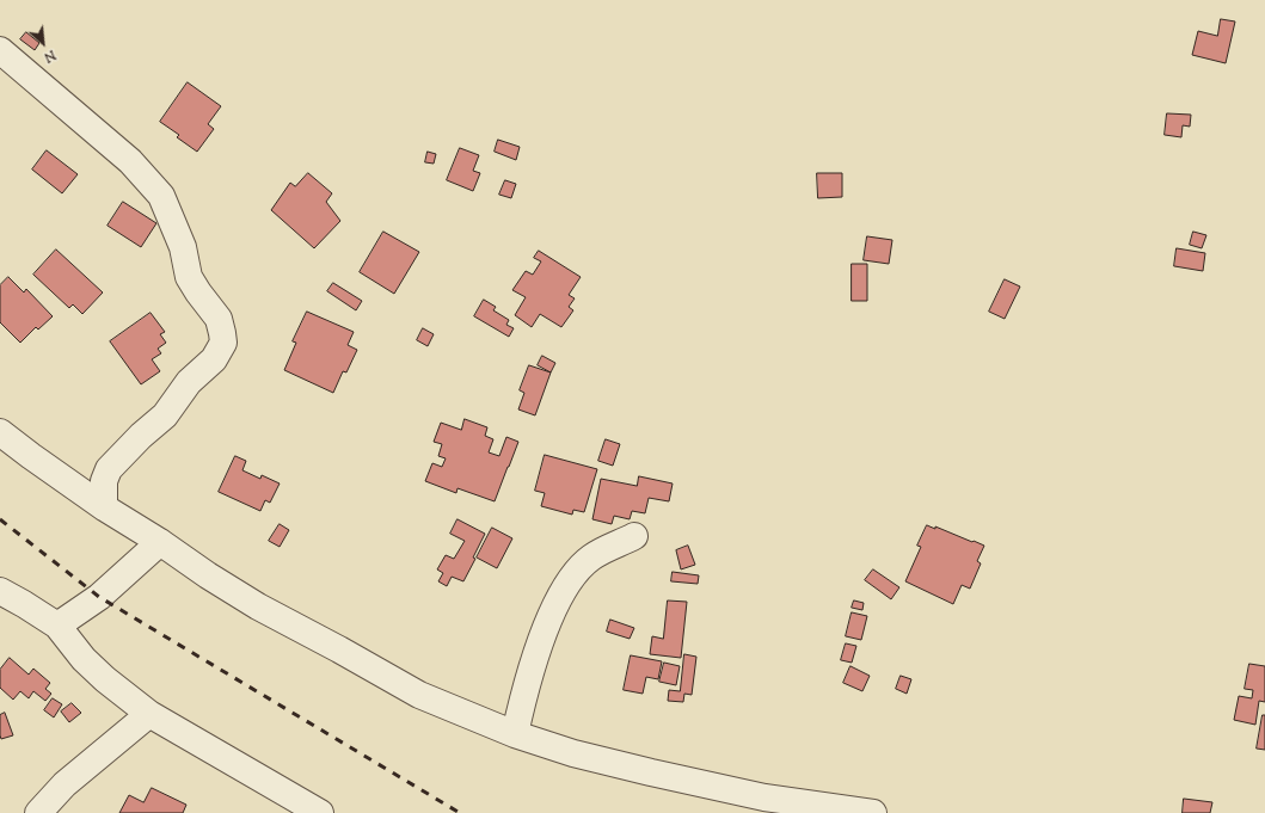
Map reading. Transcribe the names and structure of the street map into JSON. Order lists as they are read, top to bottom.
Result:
{
  "north": "bottom right"
}
